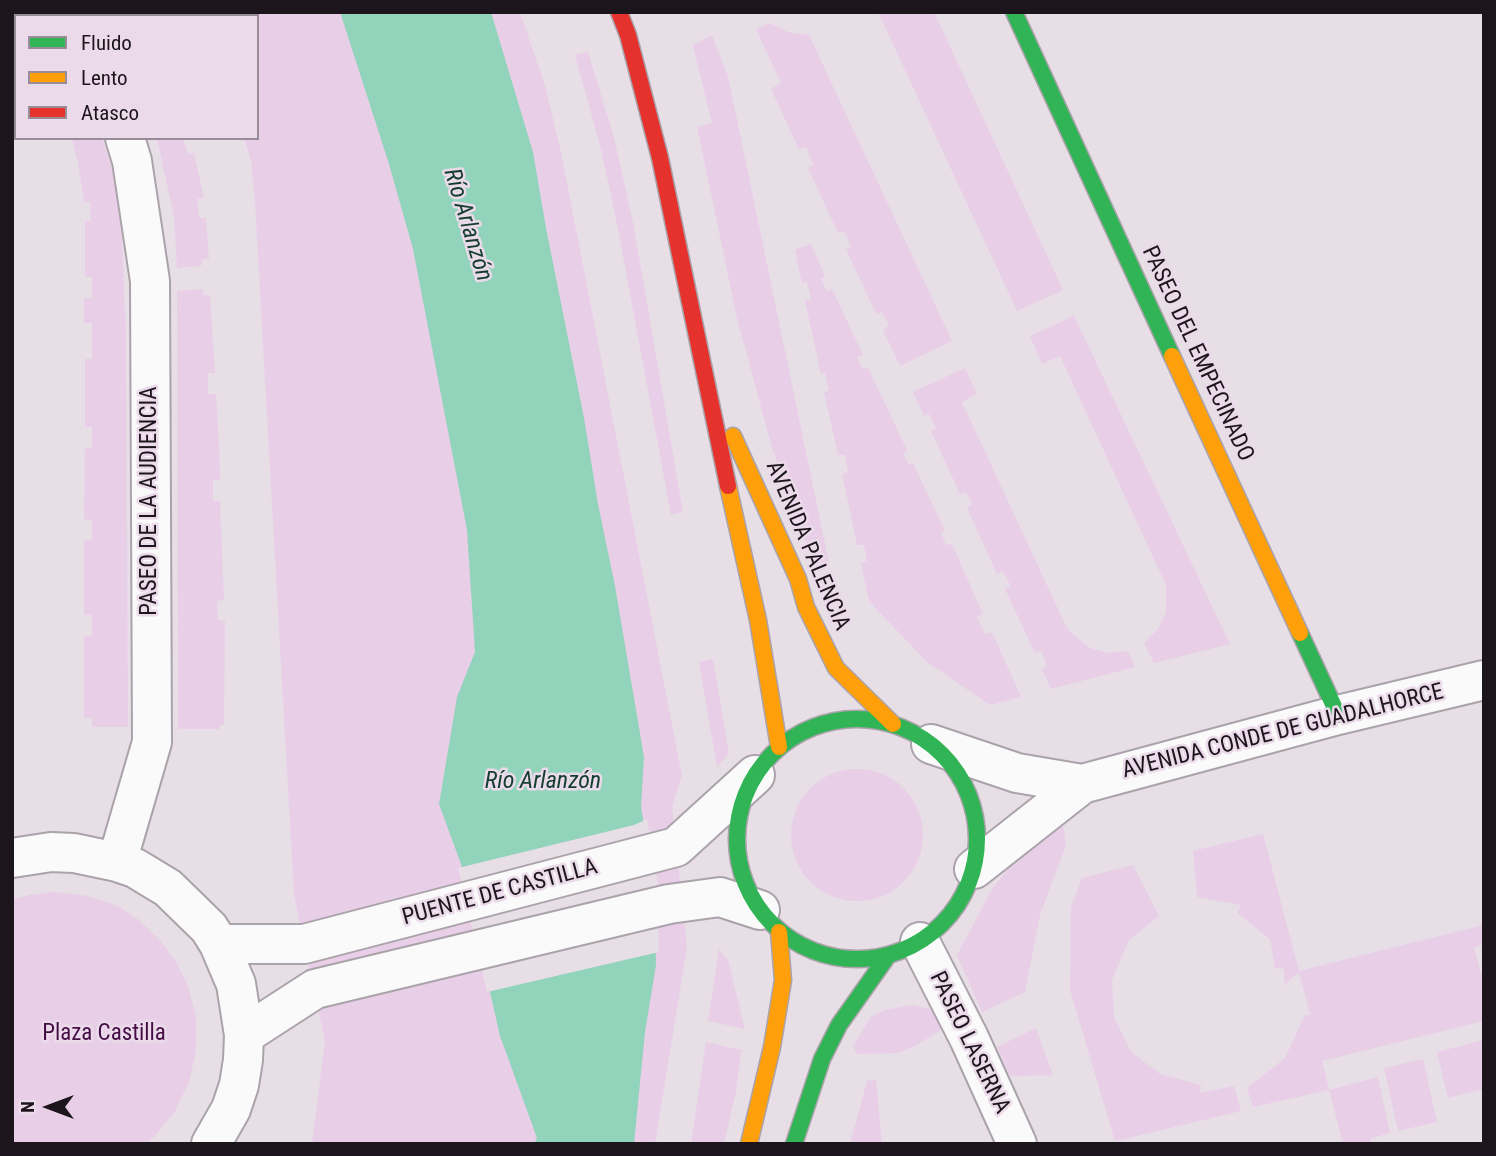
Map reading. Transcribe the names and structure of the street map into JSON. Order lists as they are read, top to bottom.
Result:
{
  "streets": {
    "main road": ["PASEO DEL EMPECINADO", "AVENIDA PALENCIA"],
    "street": [
      "PASEO DE LA AUDIENCIA",
      "AVENIDA CONDE DE GUADALHORCE",
      "PUENTE DE CASTILLA",
      "PASEO LASERNA"
    ]
  },
  "crossings": [
    ["PASEO DEL EMPECINADO", "AVENIDA CONDE DE GUADALHORCE"],
    ["AVENIDA PALENCIA", "PUENTE DE CASTILLA"],
    ["AVENIDA PALENCIA", "PASEO LASERNA"],
    ["PUENTE DE CASTILLA", "PASEO LASERNA"]
  ],
  "water": ["Río Arlanzón"],
  "parks": ["Plaza Castilla"],
  "legend": ["Fluido", "Lento", "Atasco"],
  "north": "left"
}
